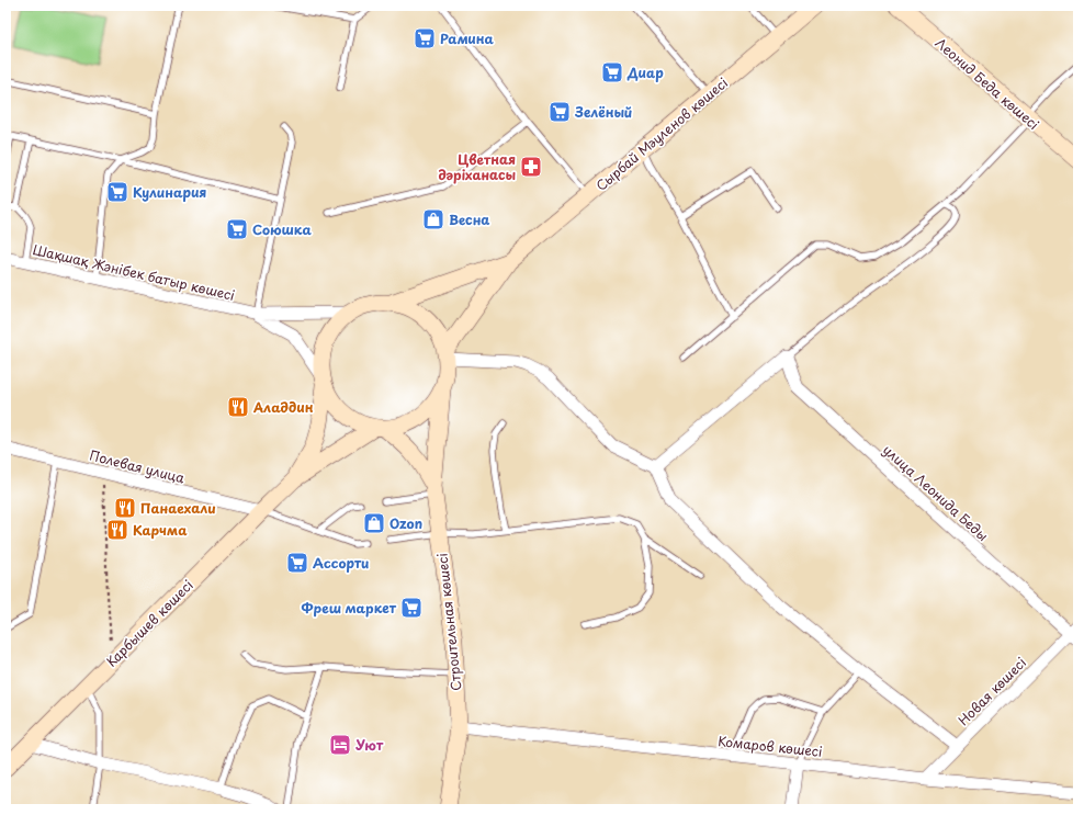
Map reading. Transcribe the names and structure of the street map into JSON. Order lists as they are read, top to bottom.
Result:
{
  "streets": {
    "main road": [
      "Леонид Беда көшесі",
      "Сырбай Мәуленов көшесі",
      "Строительная көшесі",
      "Карбышев көшесі"
    ],
    "street": [
      "Шақшақ Жәнібек батыр көшесі",
      "Полевая улица",
      "улица Леонида Беды",
      "Новая көшесі",
      "Комаров көшесі"
    ]
  },
  "crossings": [
    ["Полевая улица", "Карбышев көшесі"],
    ["улица Леонида Беды", "Новая көшесі"],
    ["Строительная көшесі", "Комаров көшесі"],
    ["Новая көшесі", "Комаров көшесі"]
  ],
  "places": {
    "supermarket": [
      "Рамина",
      "Диар",
      "Зелёный",
      "Кулинария",
      "Союшка",
      "Ассорти",
      "Фреш маркет"
    ],
    "pharmacy": ["Цветная дәріханасы"],
    "shop": ["Весна", "Ozon"],
    "restaurant": ["Аладдин", "Панаехали", "Карчма"],
    "hotel": ["Уют"]
  }
}
